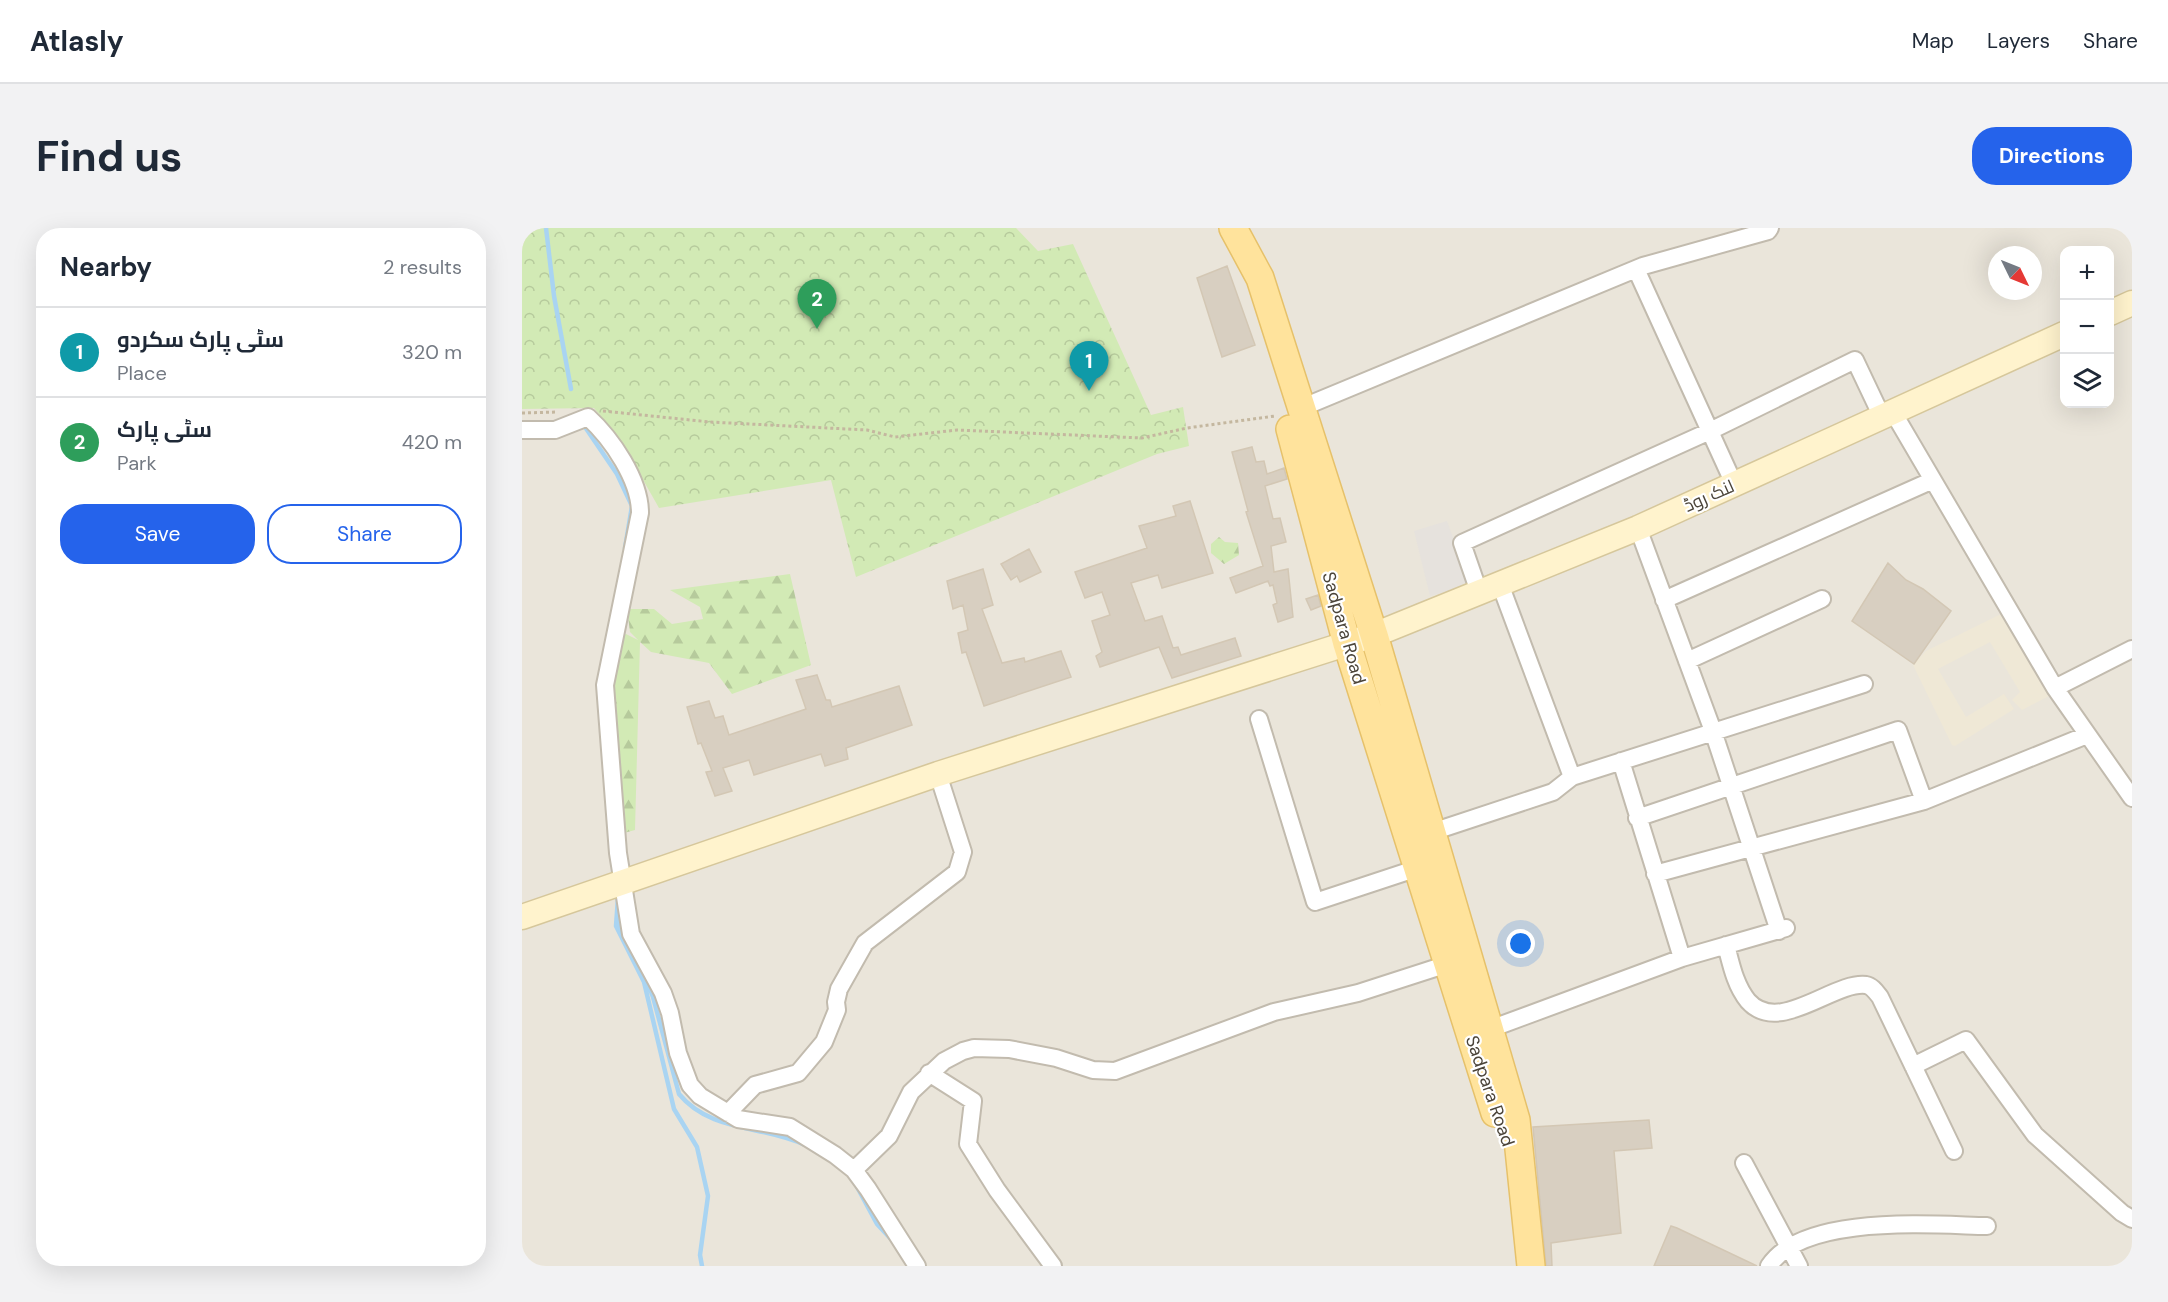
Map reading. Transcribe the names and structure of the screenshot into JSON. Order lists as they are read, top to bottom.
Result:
{
  "streets": {
    "main road": ["لنک روڈ", "Sadpara Road"]
  },
  "crossings": [
    ["لنک روڈ", "Sadpara Road"]
  ],
  "north": "bottom right",
  "page": {
    "header": "Atlasly",
    "nav": ["Map", "Layers", "Share"],
    "buttons": [
      "Directions",
      ["Save", "Share"]
    ],
    "title": "Find us",
    "heading": ["Nearby", "2 results"],
    "map_buttons": ["+", "−"],
    "pins": ["2", "1"],
    "list": [
      {
        "mark": "1",
        "name": "سٹی پارک سکردو",
        "note": "Place",
        "value": "320 m"
      },
      {
        "mark": "2",
        "name": "سٹی پارک",
        "note": "Park",
        "value": "420 m"
      }
    ]
  }
}
